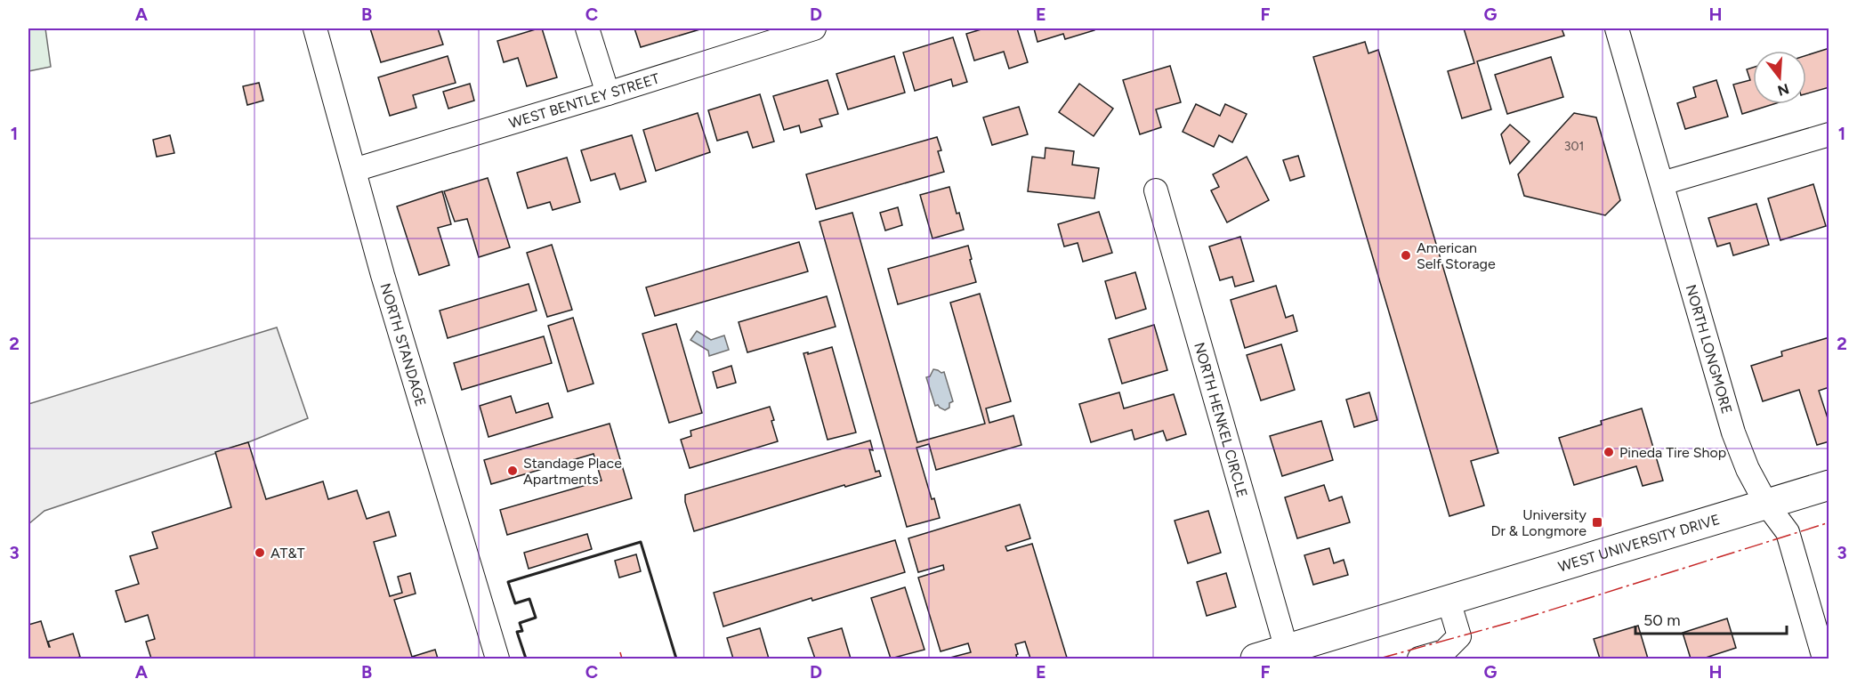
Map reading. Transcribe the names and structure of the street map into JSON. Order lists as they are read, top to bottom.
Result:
{
  "streets": {
    "main road": ["WEST UNIVERSITY DRIVE"],
    "street": [
      "WEST BENTLEY STREET",
      "NORTH STANDAGE",
      "NORTH LONGMORE",
      "NORTH HENKEL CIRCLE"
    ]
  },
  "crossings": [
    ["WEST BENTLEY STREET", "NORTH STANDAGE"],
    ["NORTH LONGMORE", "WEST UNIVERSITY DRIVE"],
    ["NORTH HENKEL CIRCLE", "WEST UNIVERSITY DRIVE"]
  ],
  "places": {
    "other": [
      "American Self Storage",
      "Pineda Tire Shop",
      "Standage Place Apartments",
      "AT&T"
    ],
    "transit": ["University Dr & Longmore"]
  },
  "house_numbers": ["301"],
  "scale_bar": "50 m",
  "north": "bottom",
  "grid": {
    "columns": [
      "A",
      "B",
      "C",
      "D",
      "E",
      "F",
      "G",
      "H"
    ],
    "rows": ["1", "2", "3"]
  }
}
